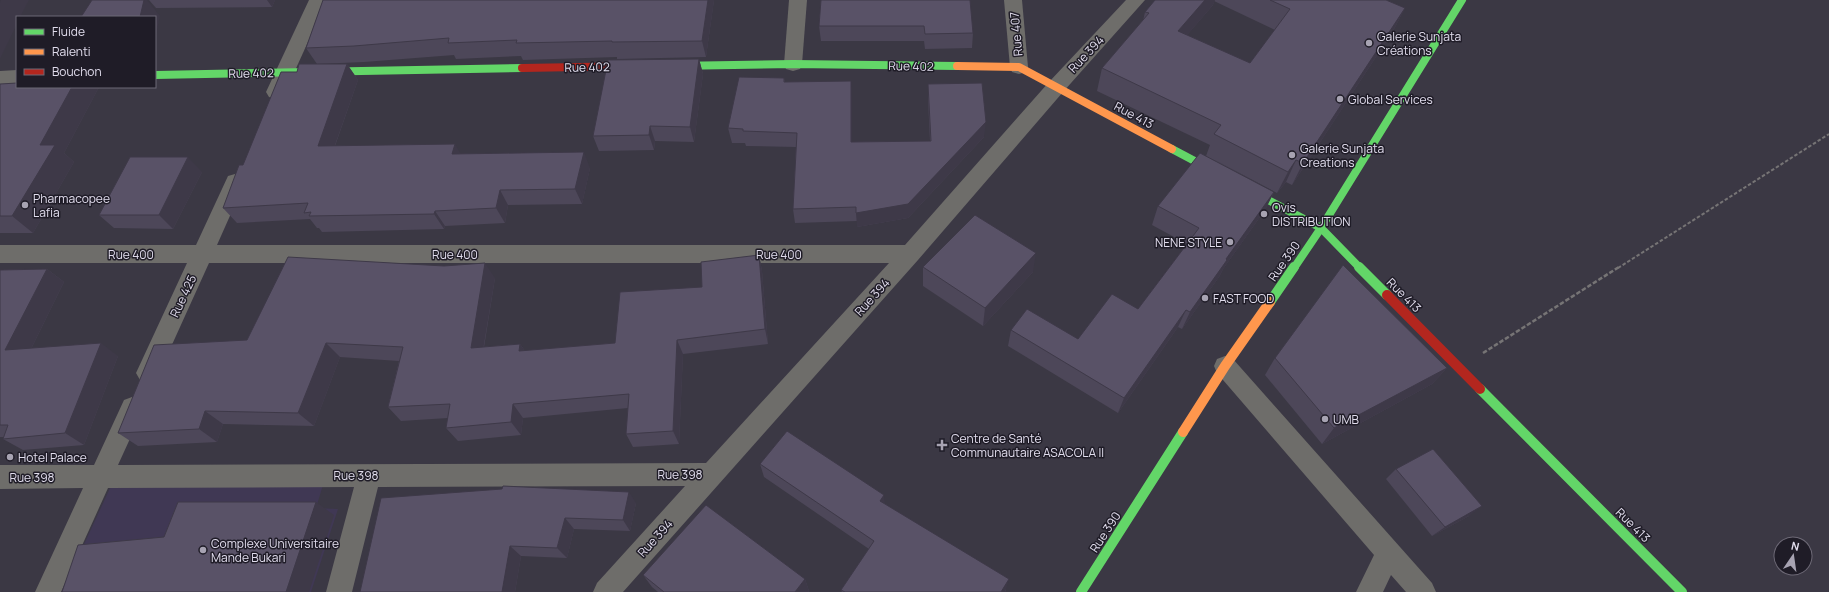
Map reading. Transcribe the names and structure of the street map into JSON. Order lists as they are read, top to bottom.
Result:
{
  "streets": {
    "street": [
      "Rue 407",
      "Rue 394",
      "Rue 402",
      "Rue 413",
      "Rue 400",
      "Rue 390",
      "Rue 425",
      "Rue 398"
    ]
  },
  "crossings": [
    ["Rue 407", "Rue 402"],
    ["Rue 407", "Rue 413"],
    ["Rue 394", "Rue 413"],
    ["Rue 394", "Rue 400"],
    ["Rue 394", "Rue 398"],
    ["Rue 402", "Rue 413"],
    ["Rue 413", "Rue 390"],
    ["Rue 400", "Rue 425"],
    ["Rue 425", "Rue 398"]
  ],
  "places": {
    "other": [
      "Galerie Sunjata Créations",
      "Global Services",
      "Galerie Sunjata Creations",
      "Pharmacopee Lafia",
      "Ovis DISTRIBUTION",
      "NENE STYLE",
      "FAST FOOD",
      "UMB",
      "Hotel Palace",
      "Complexe Universitaire Mande Bukari"
    ],
    "health": ["Centre de Santé Communautaire ASACOLA II"]
  },
  "legend": ["Fluide", "Ralenti", "Bouchon"],
  "north": "top"
}
